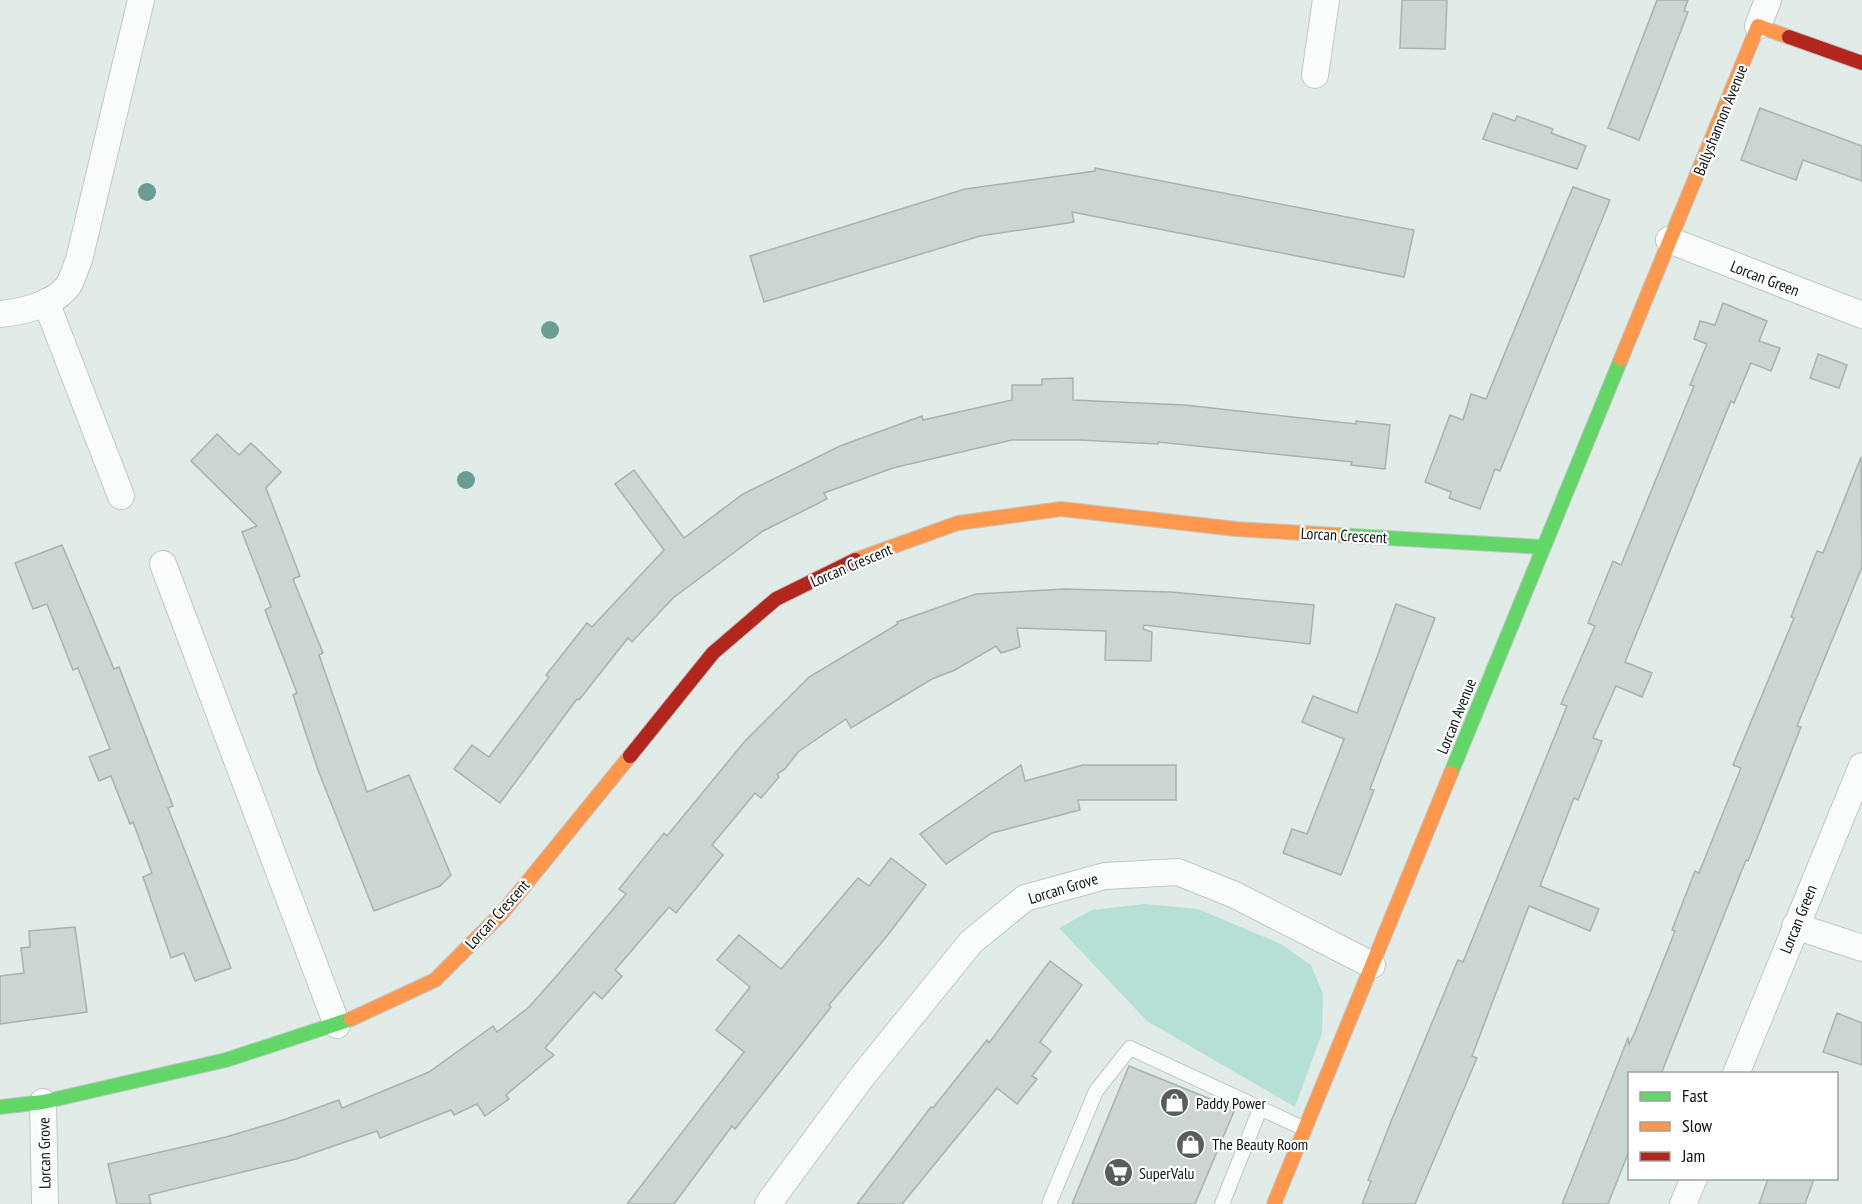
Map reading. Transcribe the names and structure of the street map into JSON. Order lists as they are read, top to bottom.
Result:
{
  "streets": {
    "street": [
      "Ballyshannon Avenue",
      "Lorcan Green",
      "Lorcan Crescent",
      "Lorcan Avenue",
      "Lorcan Grove"
    ]
  },
  "crossings": [
    ["Ballyshannon Avenue", "Lorcan Green"],
    ["Ballyshannon Avenue", "Lorcan Avenue"],
    ["Lorcan Green", "Lorcan Avenue"],
    ["Lorcan Crescent", "Lorcan Avenue"],
    ["Lorcan Crescent", "Lorcan Grove"],
    ["Lorcan Avenue", "Lorcan Grove"]
  ],
  "places": {
    "shop": ["Paddy Power", "The Beauty Room"],
    "supermarket": ["SuperValu"]
  },
  "legend": ["Fast", "Slow", "Jam"]
}
